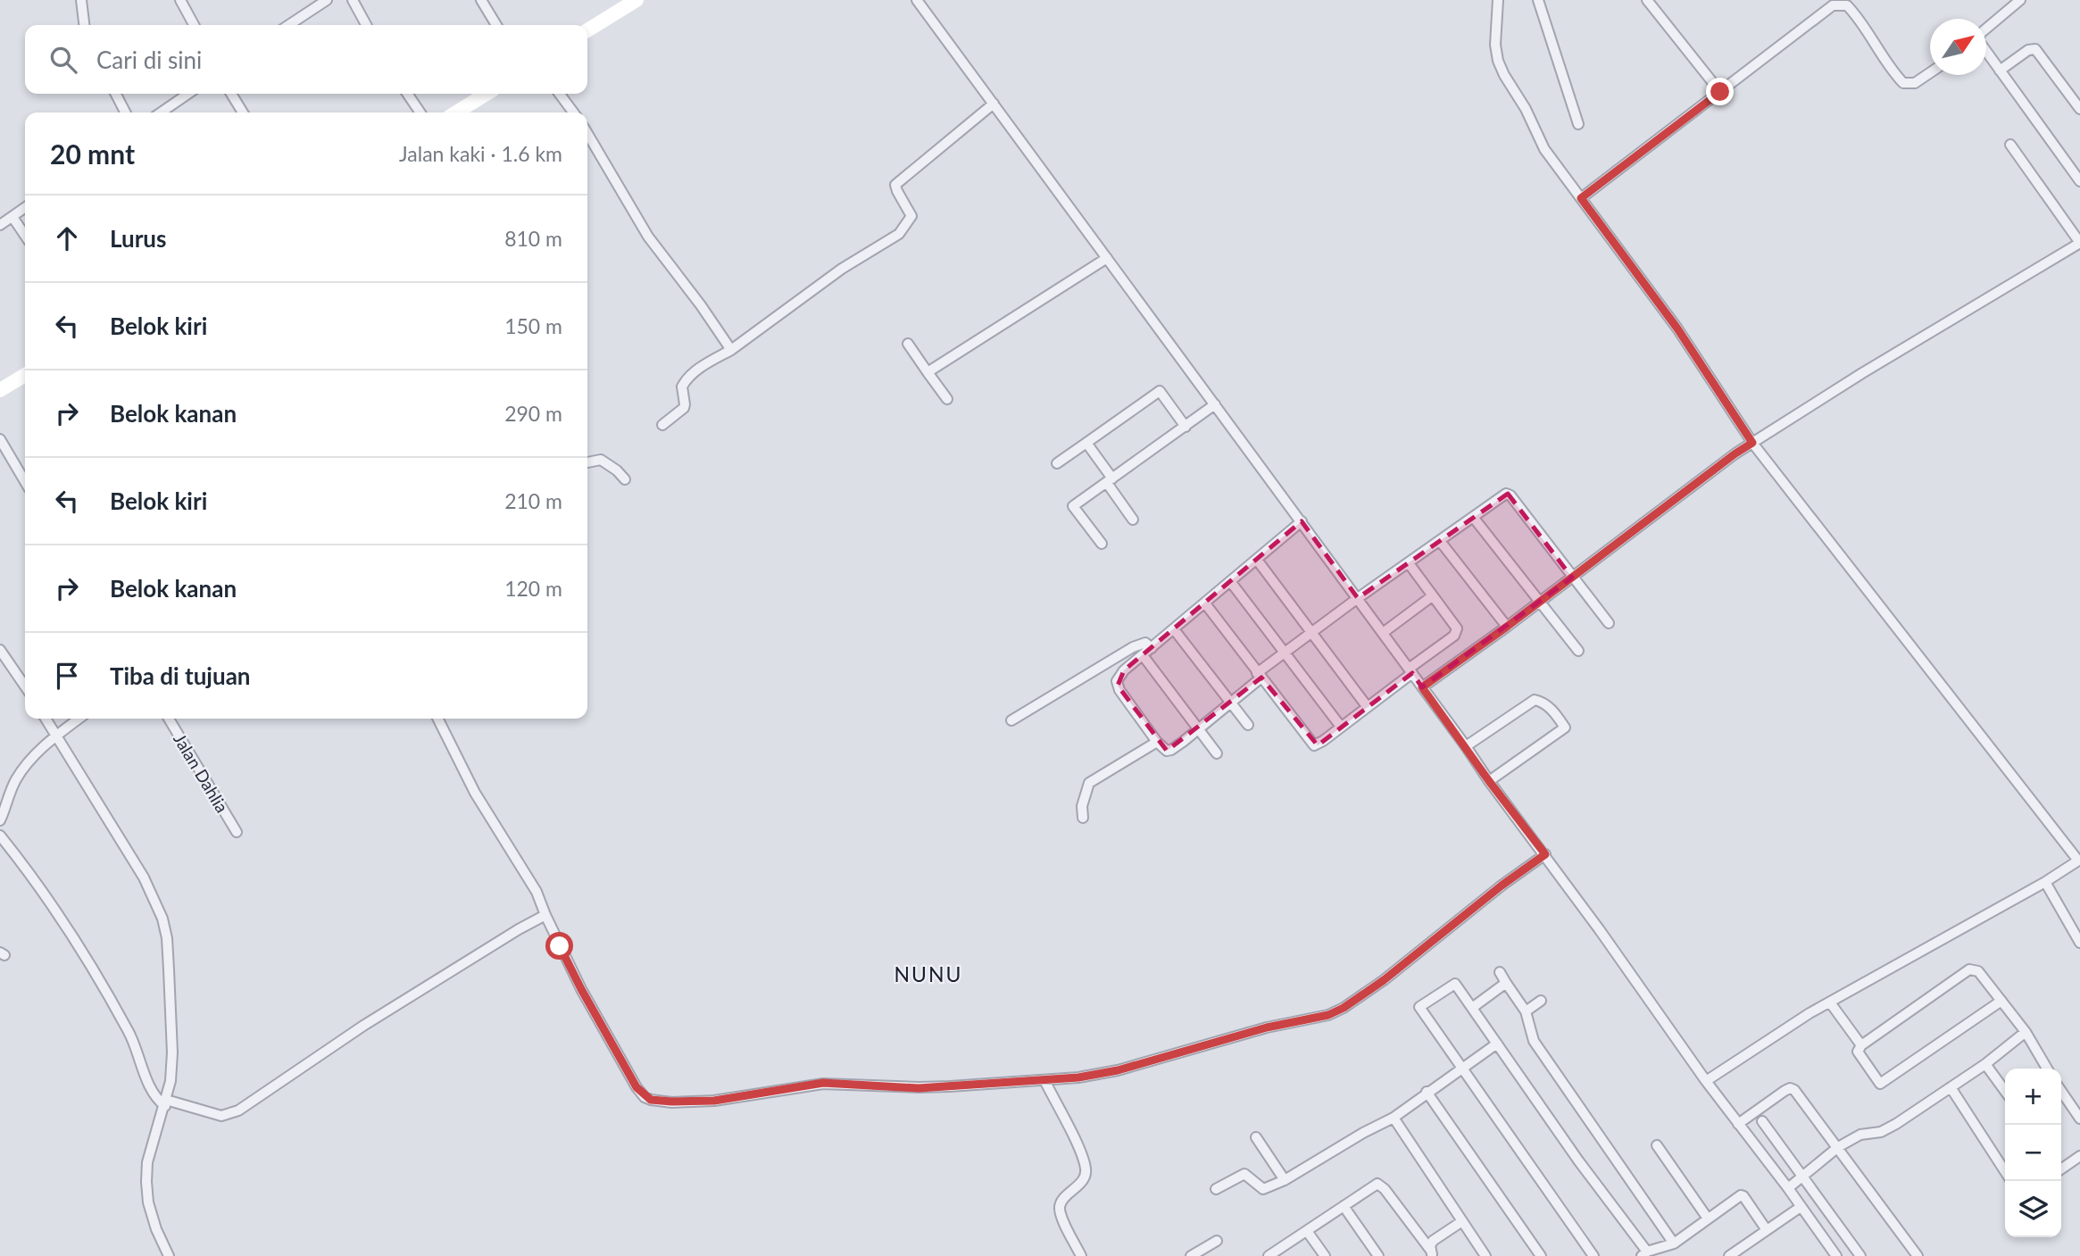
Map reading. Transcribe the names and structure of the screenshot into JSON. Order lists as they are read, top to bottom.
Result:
{
  "streets": {
    "street": ["Jalan Dahlia"]
  },
  "districts": ["NUNU"],
  "north": "top right",
  "page": {
    "search": "Cari di sini",
    "heading": ["20 mnt", "Jalan kaki · 1.6 km"],
    "list": [
      ["Lurus", "810 m"],
      ["Belok kiri", "150 m"],
      ["Belok kanan", "290 m"],
      ["Belok kiri", "210 m"],
      ["Belok kanan", "120 m"],
      "Tiba di tujuan"
    ],
    "map_buttons": ["+", "−"]
  }
}
